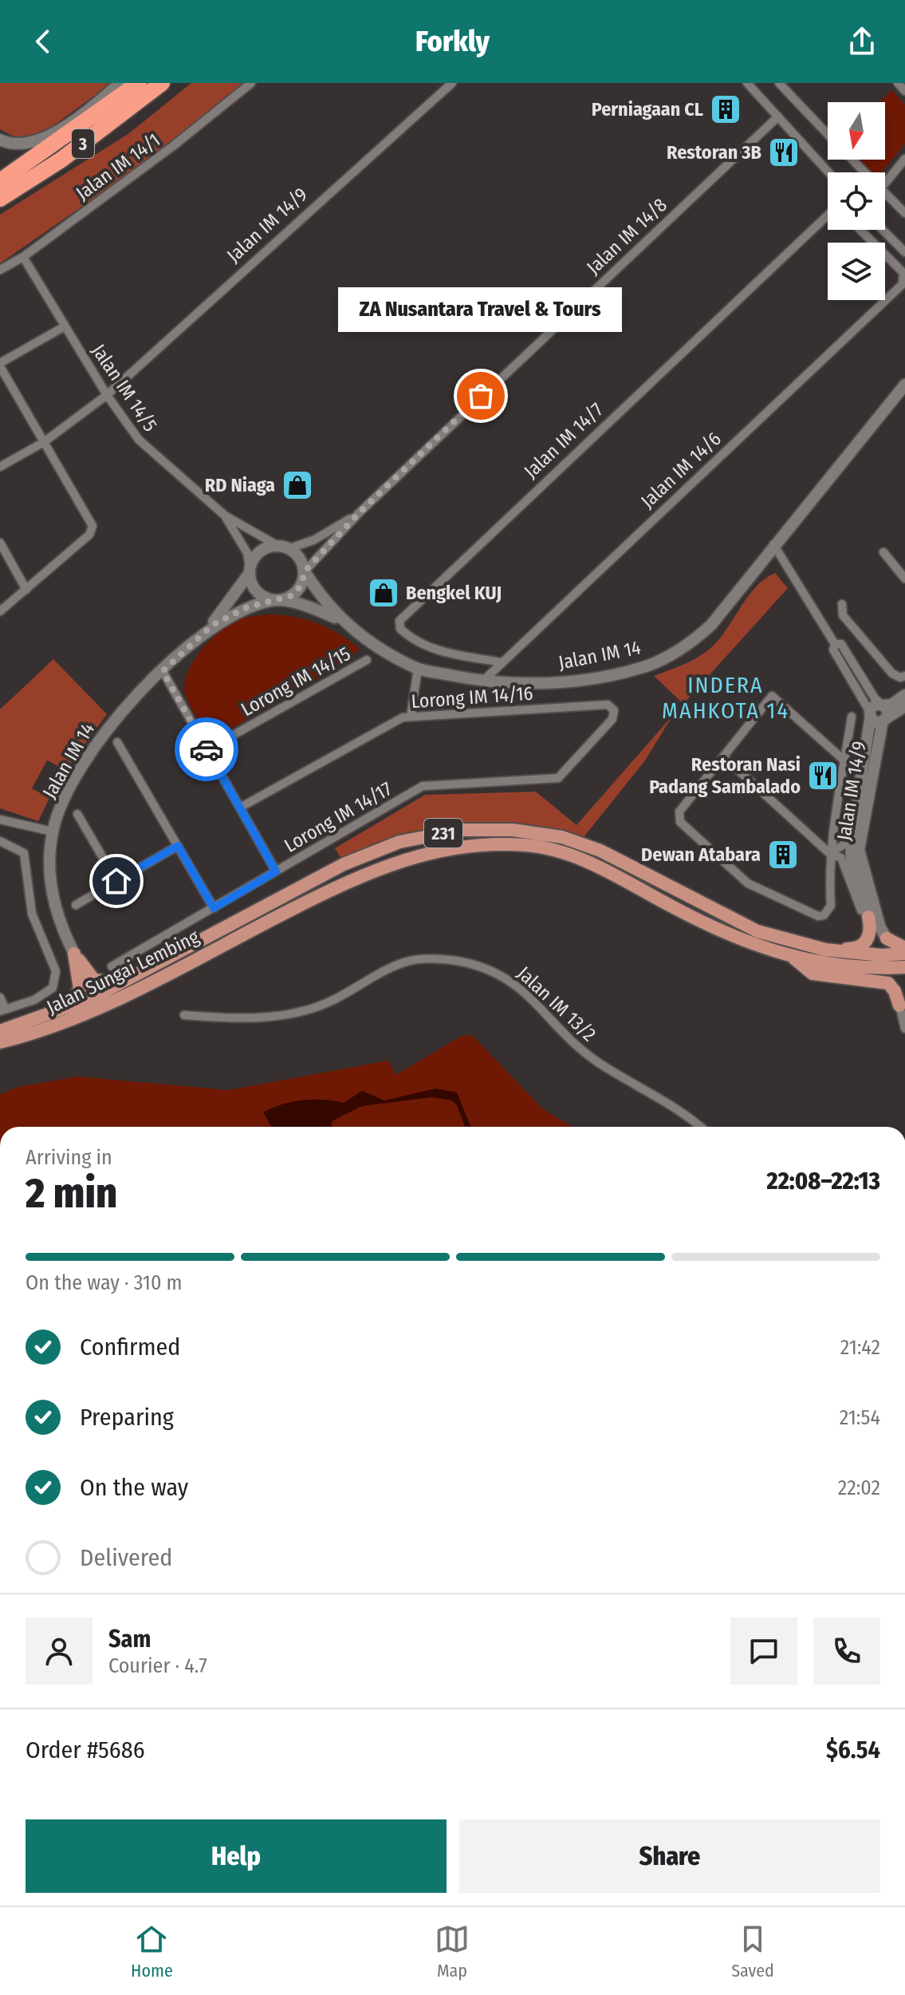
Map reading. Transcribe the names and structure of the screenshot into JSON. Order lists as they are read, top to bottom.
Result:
{
  "streets": {
    "highway": ["3"],
    "main road": ["231", "Jalan Sungai Lembing"],
    "street": [
      "Jalan IM 14/1",
      "Jalan IM 14/9",
      "Jalan IM 14/8",
      "Jalan IM 14/5",
      "Jalan IM 14/7",
      "Jalan IM 14/6",
      "Jalan IM 14",
      "Lorong IM 14/15",
      "Lorong IM 14/16",
      "Lorong IM 14/17",
      "Jalan IM 13/2"
    ]
  },
  "crossings": [
    ["Jalan IM 14/1", "Jalan IM 14/5"],
    ["Jalan IM 14/9", "Jalan IM 14/5"],
    ["Jalan IM 14/7", "Jalan IM 14/6"],
    ["Jalan IM 14/6", "Jalan IM 14"],
    ["Lorong IM 14/16", "Lorong IM 14/17"]
  ],
  "districts": ["INDERA MAHKOTA 14"],
  "places": {
    "building": ["Perniagaan CL", "Dewan Atabara"],
    "restaurant": ["Restoran 3B", "Restoran Nasi Padang Sambalado"],
    "other": ["ZA Nusantara Travel & Tours"],
    "shop": ["RD Niaga", "Bengkel KUJ"]
  },
  "north": "bottom",
  "page": {
    "header": "Forkly",
    "bubble": "ZA Nusantara Travel & Tours",
    "heading": ["2 min", "Arriving in", "22:08–22:13"],
    "panel": [
      "Sam",
      "Courier · 4.7",
      "Order #5686",
      "$6.54"
    ],
    "bar": "On the way · 310 m",
    "list": [
      ["Confirmed", "21:42"],
      ["Preparing", "21:54"],
      ["On the way", "22:02"],
      "Delivered"
    ],
    "buttons": ["Help", "Share"],
    "tabs": ["Home", "Map", "Saved"]
  }
}
